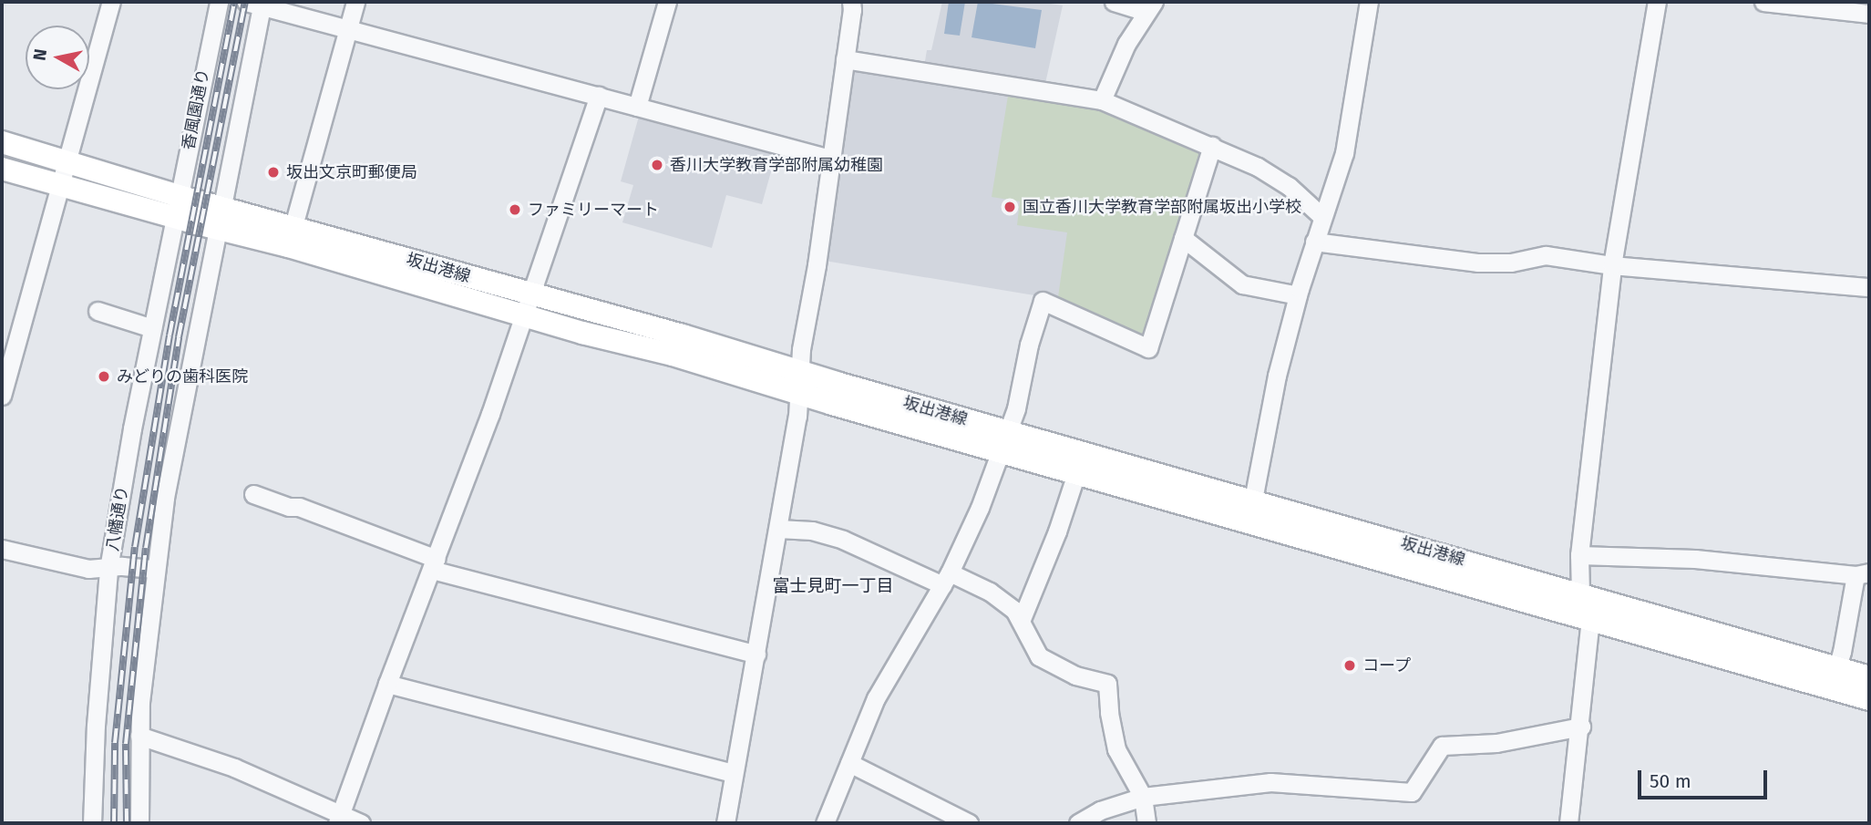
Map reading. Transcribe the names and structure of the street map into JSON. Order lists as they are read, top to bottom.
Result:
{
  "streets": {
    "main road": ["坂出港線"],
    "street": ["香風園通り", "八幡通り"]
  },
  "crossings": [
    ["香風園通り", "坂出港線"],
    ["香風園通り", "八幡通り"],
    ["坂出港線", "八幡通り"]
  ],
  "districts": ["富士見町一丁目"],
  "places": [
    "香川大学教育学部附属幼稚園",
    "坂出文京町郵便局",
    "国立香川大学教育学部附属坂出小学校",
    "ファミリーマート",
    "みどりの歯科医院",
    "コープ"
  ],
  "scale_bar": "50 m",
  "north": "left"
}
